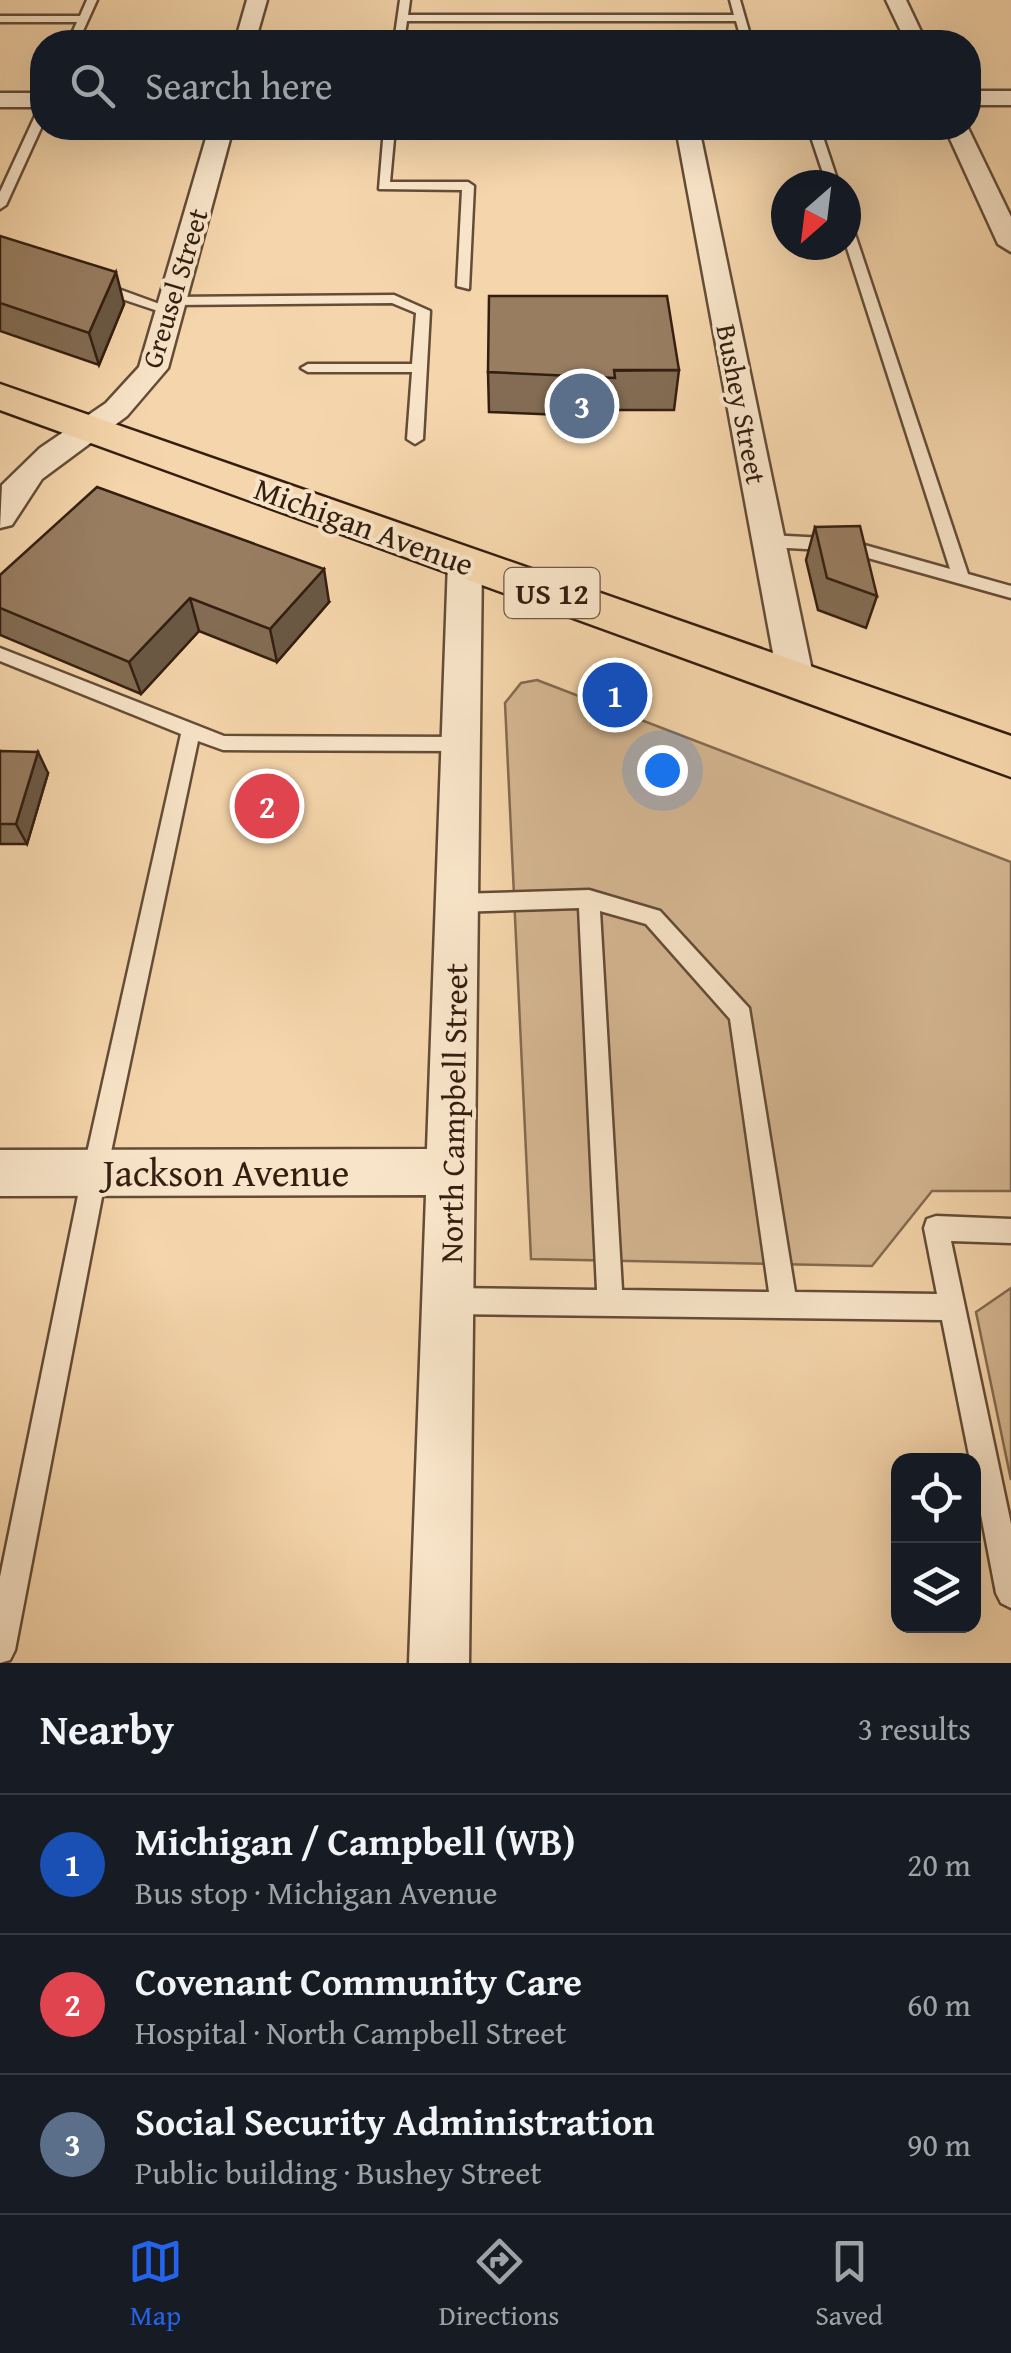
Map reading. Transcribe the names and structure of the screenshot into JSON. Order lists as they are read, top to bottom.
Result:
{
  "streets": {
    "main road": ["Michigan Avenue", "US 12"],
    "street": [
      "Greusel Street",
      "Bushey Street",
      "North Campbell Street",
      "Jackson Avenue"
    ]
  },
  "crossings": [
    ["Greusel Street", "Michigan Avenue"],
    ["Bushey Street", "Michigan Avenue"],
    ["Michigan Avenue", "North Campbell Street"],
    ["North Campbell Street", "Jackson Avenue"]
  ],
  "north": "bottom left",
  "page": {
    "search": "Search here",
    "pins": ["3", "1", "2"],
    "heading": ["Nearby", "3 results"],
    "list": [
      {
        "mark": "1",
        "name": "Michigan / Campbell (WB)",
        "note": "Bus stop · Michigan Avenue",
        "value": "20 m"
      },
      {
        "mark": "2",
        "name": "Covenant Community Care",
        "note": "Hospital · North Campbell Street",
        "value": "60 m"
      },
      {
        "mark": "3",
        "name": "Social Security Administration",
        "note": "Public building · Bushey Street",
        "value": "90 m"
      }
    ],
    "nav": ["Map", "Directions", "Saved"]
  }
}
